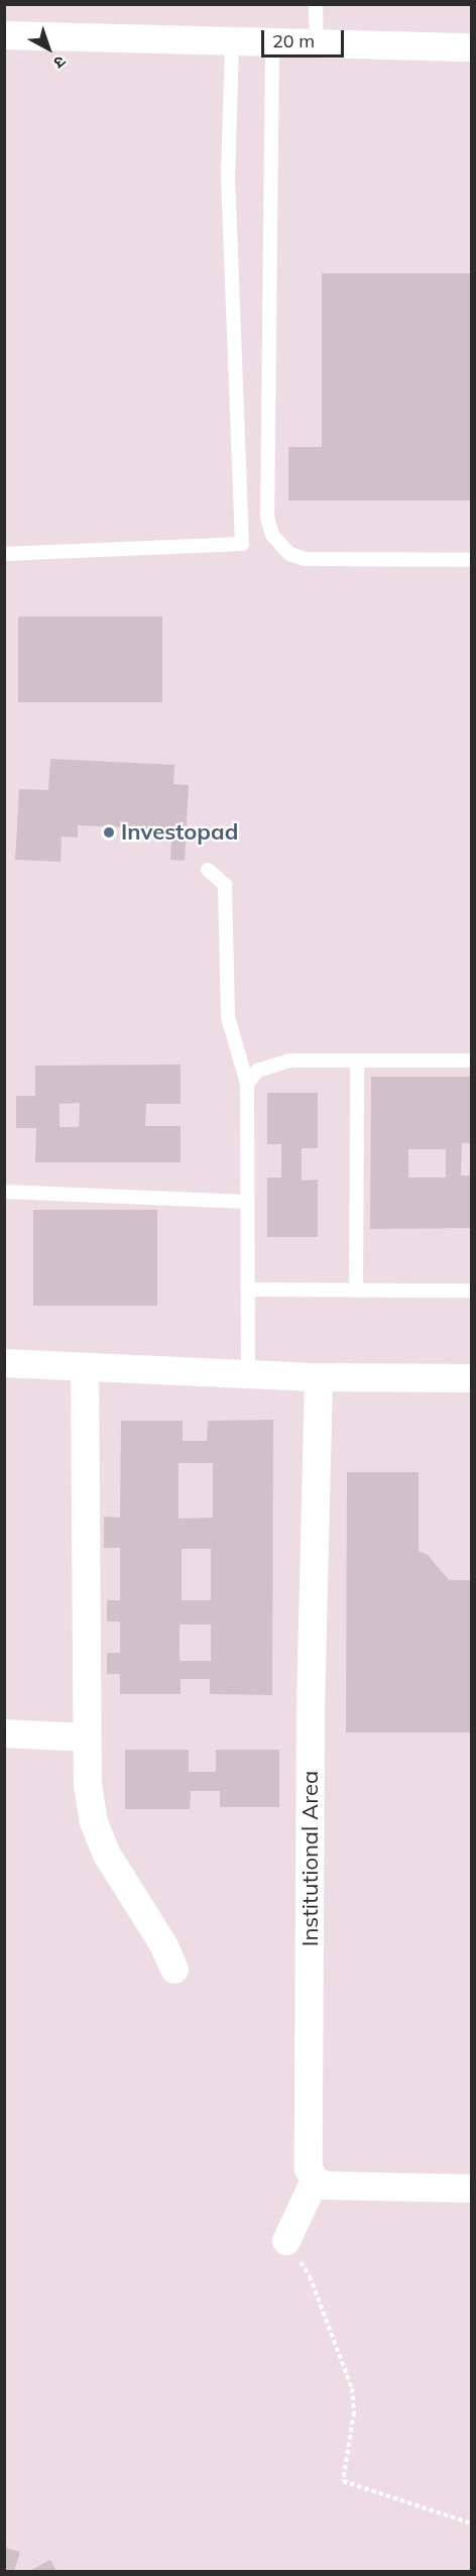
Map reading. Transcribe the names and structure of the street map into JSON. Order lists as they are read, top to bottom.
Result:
{
  "streets": {
    "street": ["Institutional Area"]
  },
  "places": ["Investopad"],
  "scale_bar": "20 m",
  "north": "bottom right"
}
